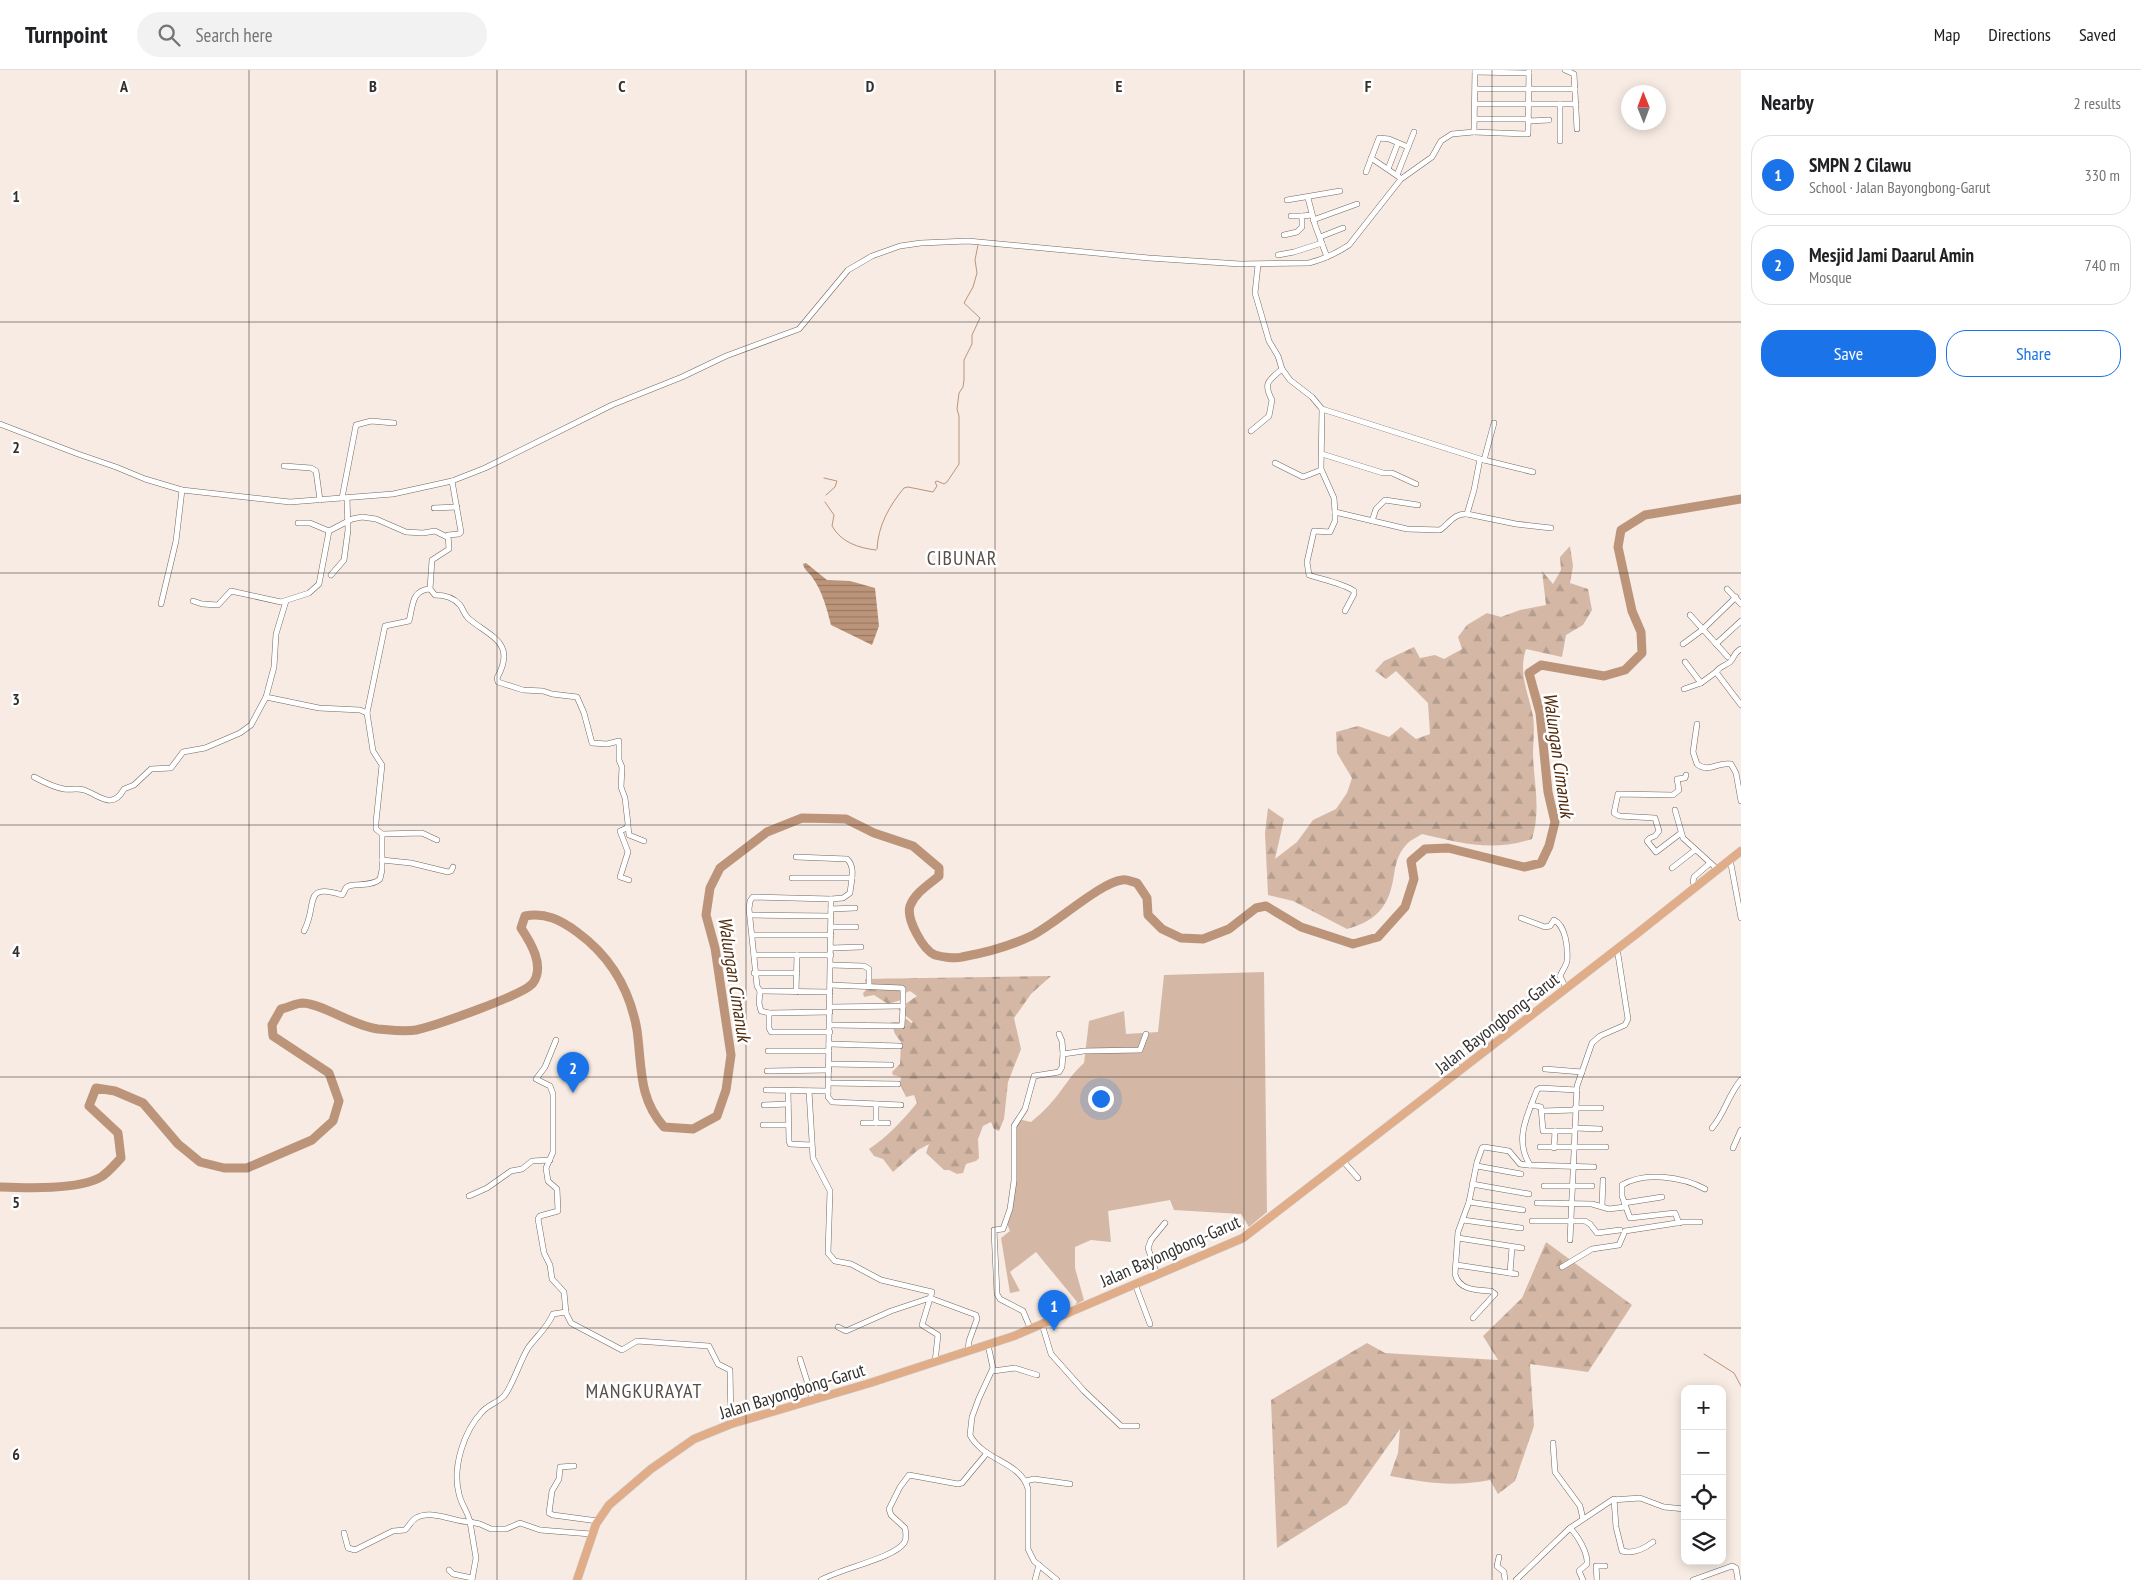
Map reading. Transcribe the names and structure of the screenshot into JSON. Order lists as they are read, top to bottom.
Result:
{
  "streets": {
    "main road": ["Jalan Bayongbong-Garut"]
  },
  "districts": ["CIBUNAR", "MANGKURAYAT"],
  "water": ["Walungan Cimanuk"],
  "north": "top",
  "page": {
    "header": "Turnpoint",
    "search": "Search here",
    "nav": ["Map", "Directions", "Saved"],
    "heading": ["Nearby", "2 results"],
    "list": [
      {
        "mark": "1",
        "name": "SMPN 2 Cilawu",
        "note": "School · Jalan Bayongbong-Garut",
        "value": "330 m"
      },
      {
        "mark": "2",
        "name": "Mesjid Jami Daarul Amin",
        "note": "Mosque",
        "value": "740 m"
      }
    ],
    "buttons": ["Save", "Share"],
    "pins": ["2", "1"],
    "map_buttons": ["+", "−"]
  },
  "grid": {
    "columns": [
      "A",
      "B",
      "C",
      "D",
      "E",
      "F"
    ],
    "rows": [
      "1",
      "2",
      "3",
      "4",
      "5",
      "6"
    ]
  }
}
